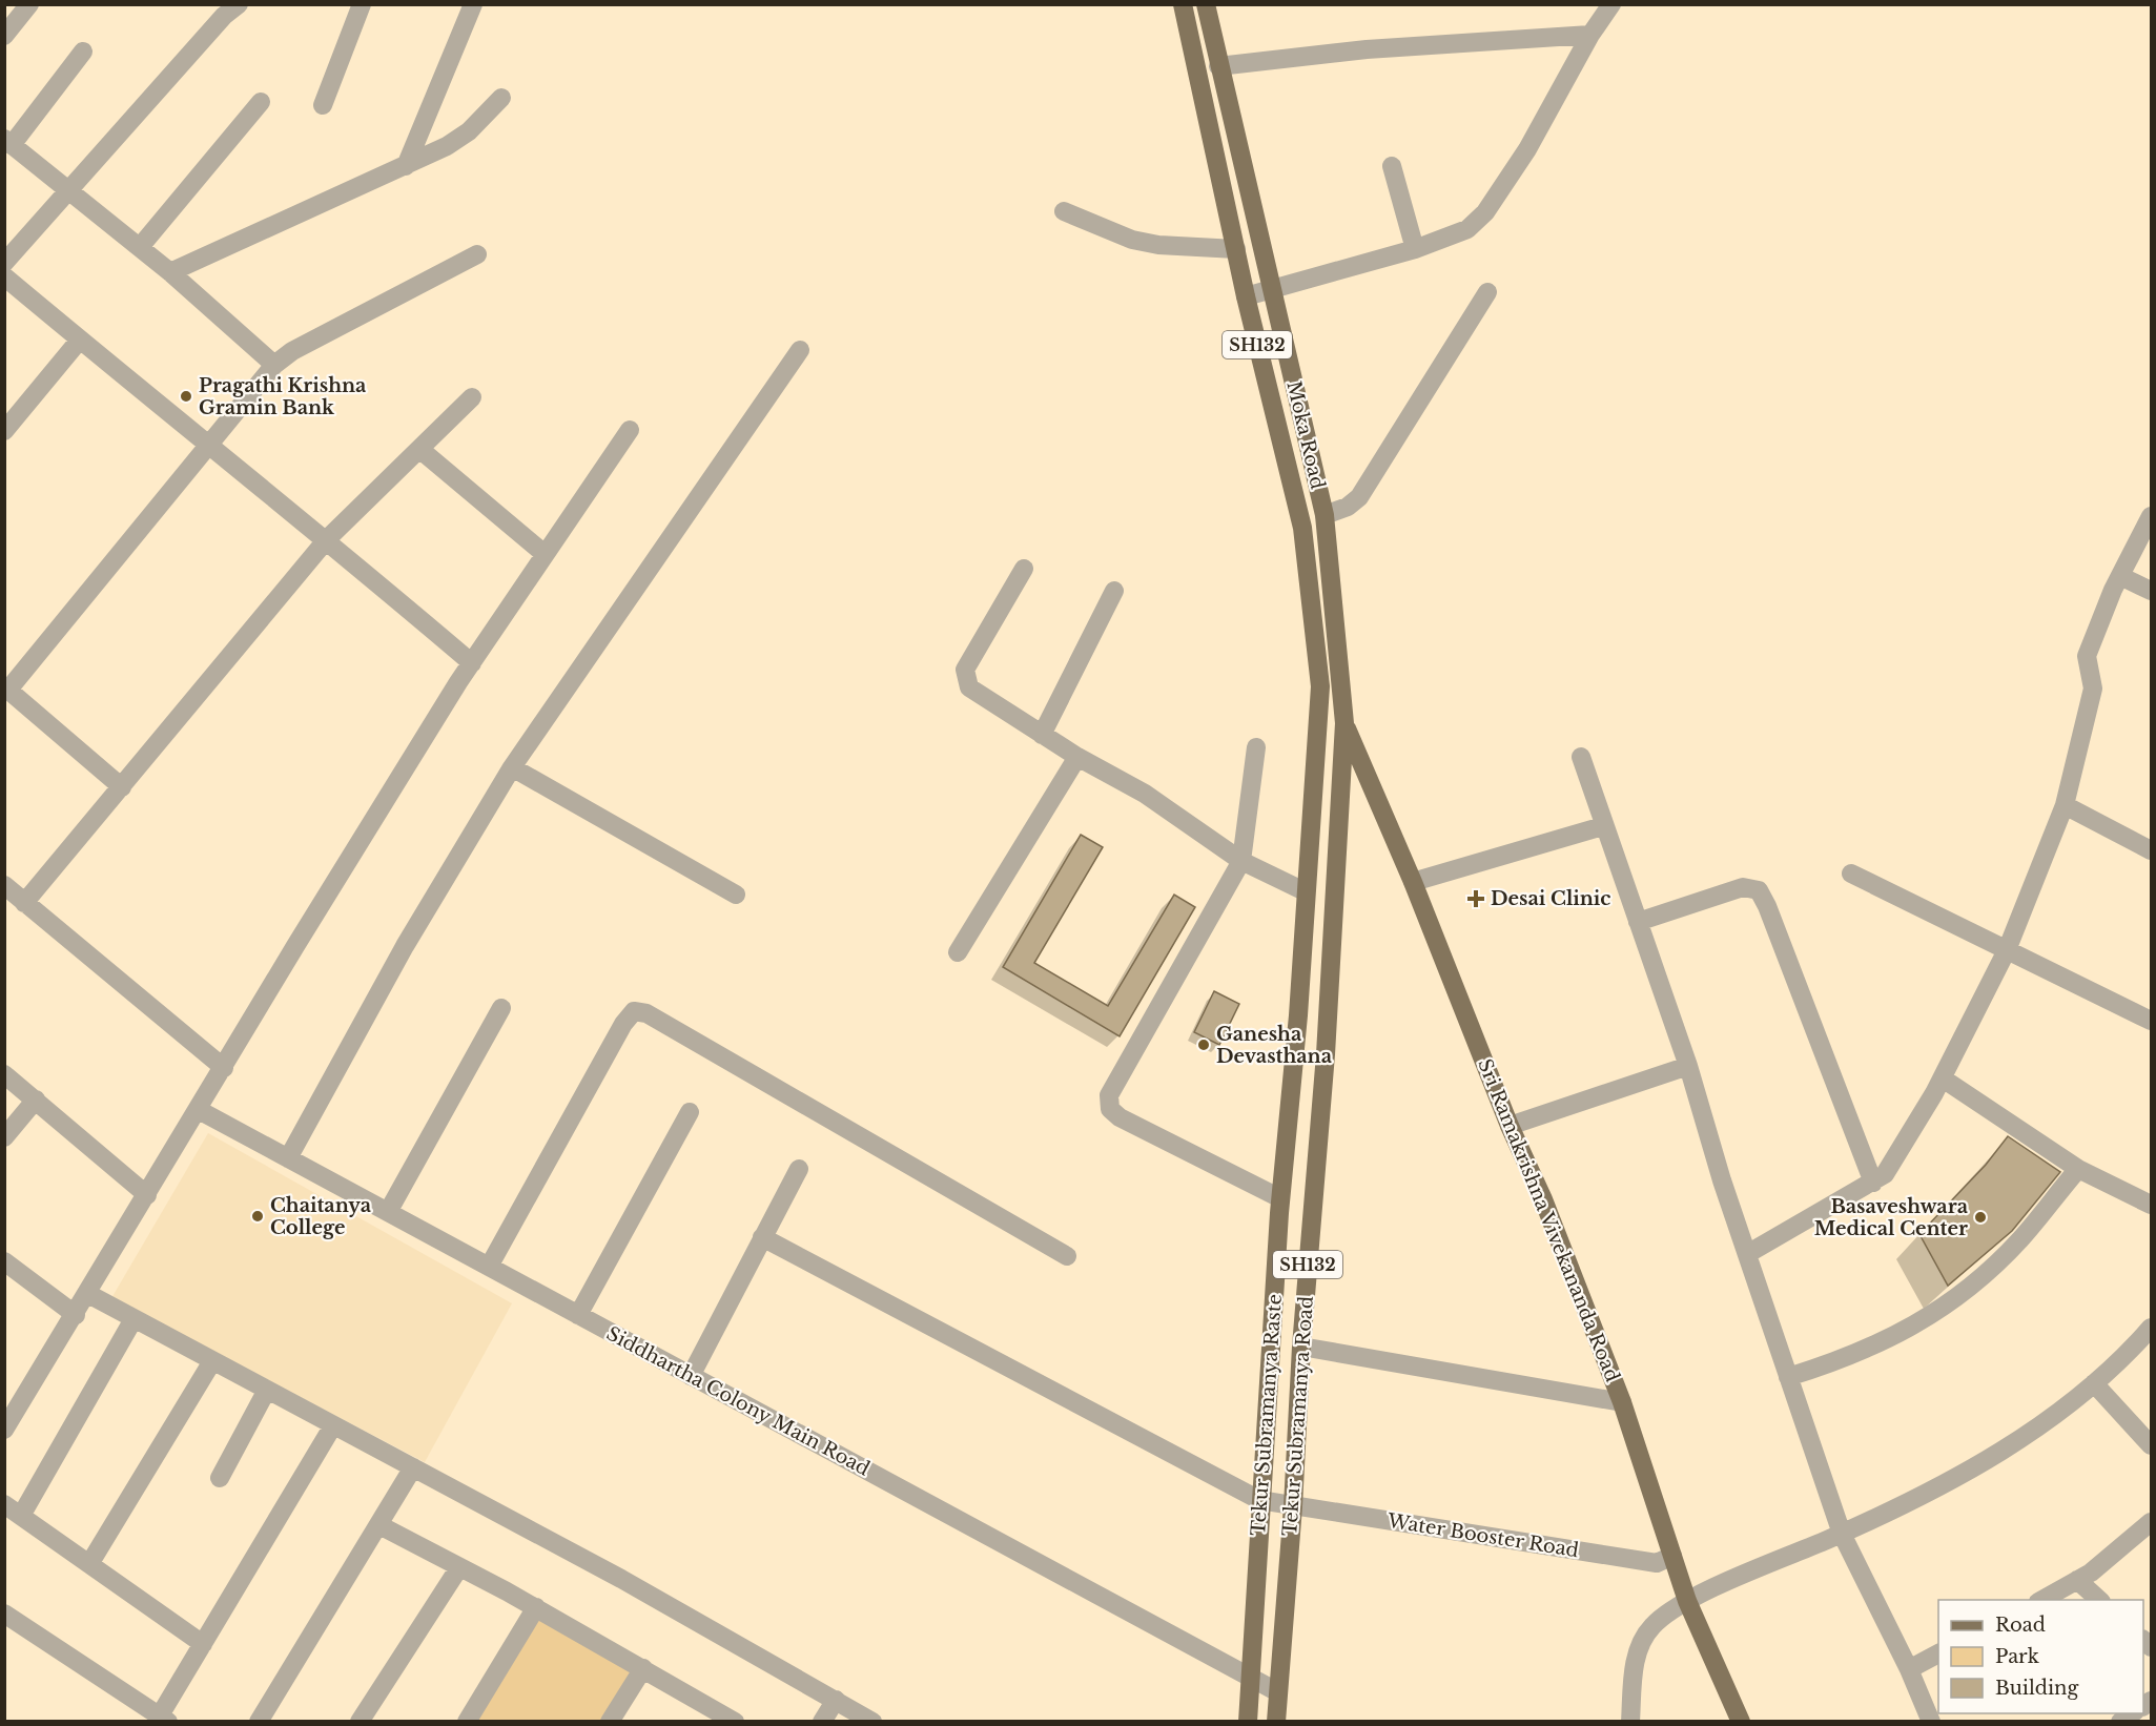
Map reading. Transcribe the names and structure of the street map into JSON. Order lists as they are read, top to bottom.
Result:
{
  "streets": {
    "main road": [
      "SH132",
      "Moka Road",
      "Sri Ramakrishna Vivekananda Road",
      "Tekur Subramanya Raste",
      "Tekur Subramanya Road"
    ],
    "street": ["Siddhartha Colony Main Road", "Water Booster Road"]
  },
  "crossings": [
    ["Moka Road", "Sri Ramakrishna Vivekananda Road"],
    ["Moka Road", "Tekur Subramanya Raste"],
    ["Moka Road", "Tekur Subramanya Road"],
    ["Sri Ramakrishna Vivekananda Road", "Tekur Subramanya Road"],
    ["Sri Ramakrishna Vivekananda Road", "Water Booster Road"],
    ["Siddhartha Colony Main Road", "Tekur Subramanya Raste"],
    ["Siddhartha Colony Main Road", "Tekur Subramanya Road"],
    ["Tekur Subramanya Raste", "Water Booster Road"],
    ["Tekur Subramanya Road", "Water Booster Road"]
  ],
  "places": {
    "other": [
      "Pragathi Krishna Gramin Bank",
      "Ganesha Devasthana",
      "Chaitanya College",
      "Basaveshwara Medical Center"
    ],
    "health": ["Desai Clinic"]
  },
  "legend": ["Road", "Park", "Building"]
}
